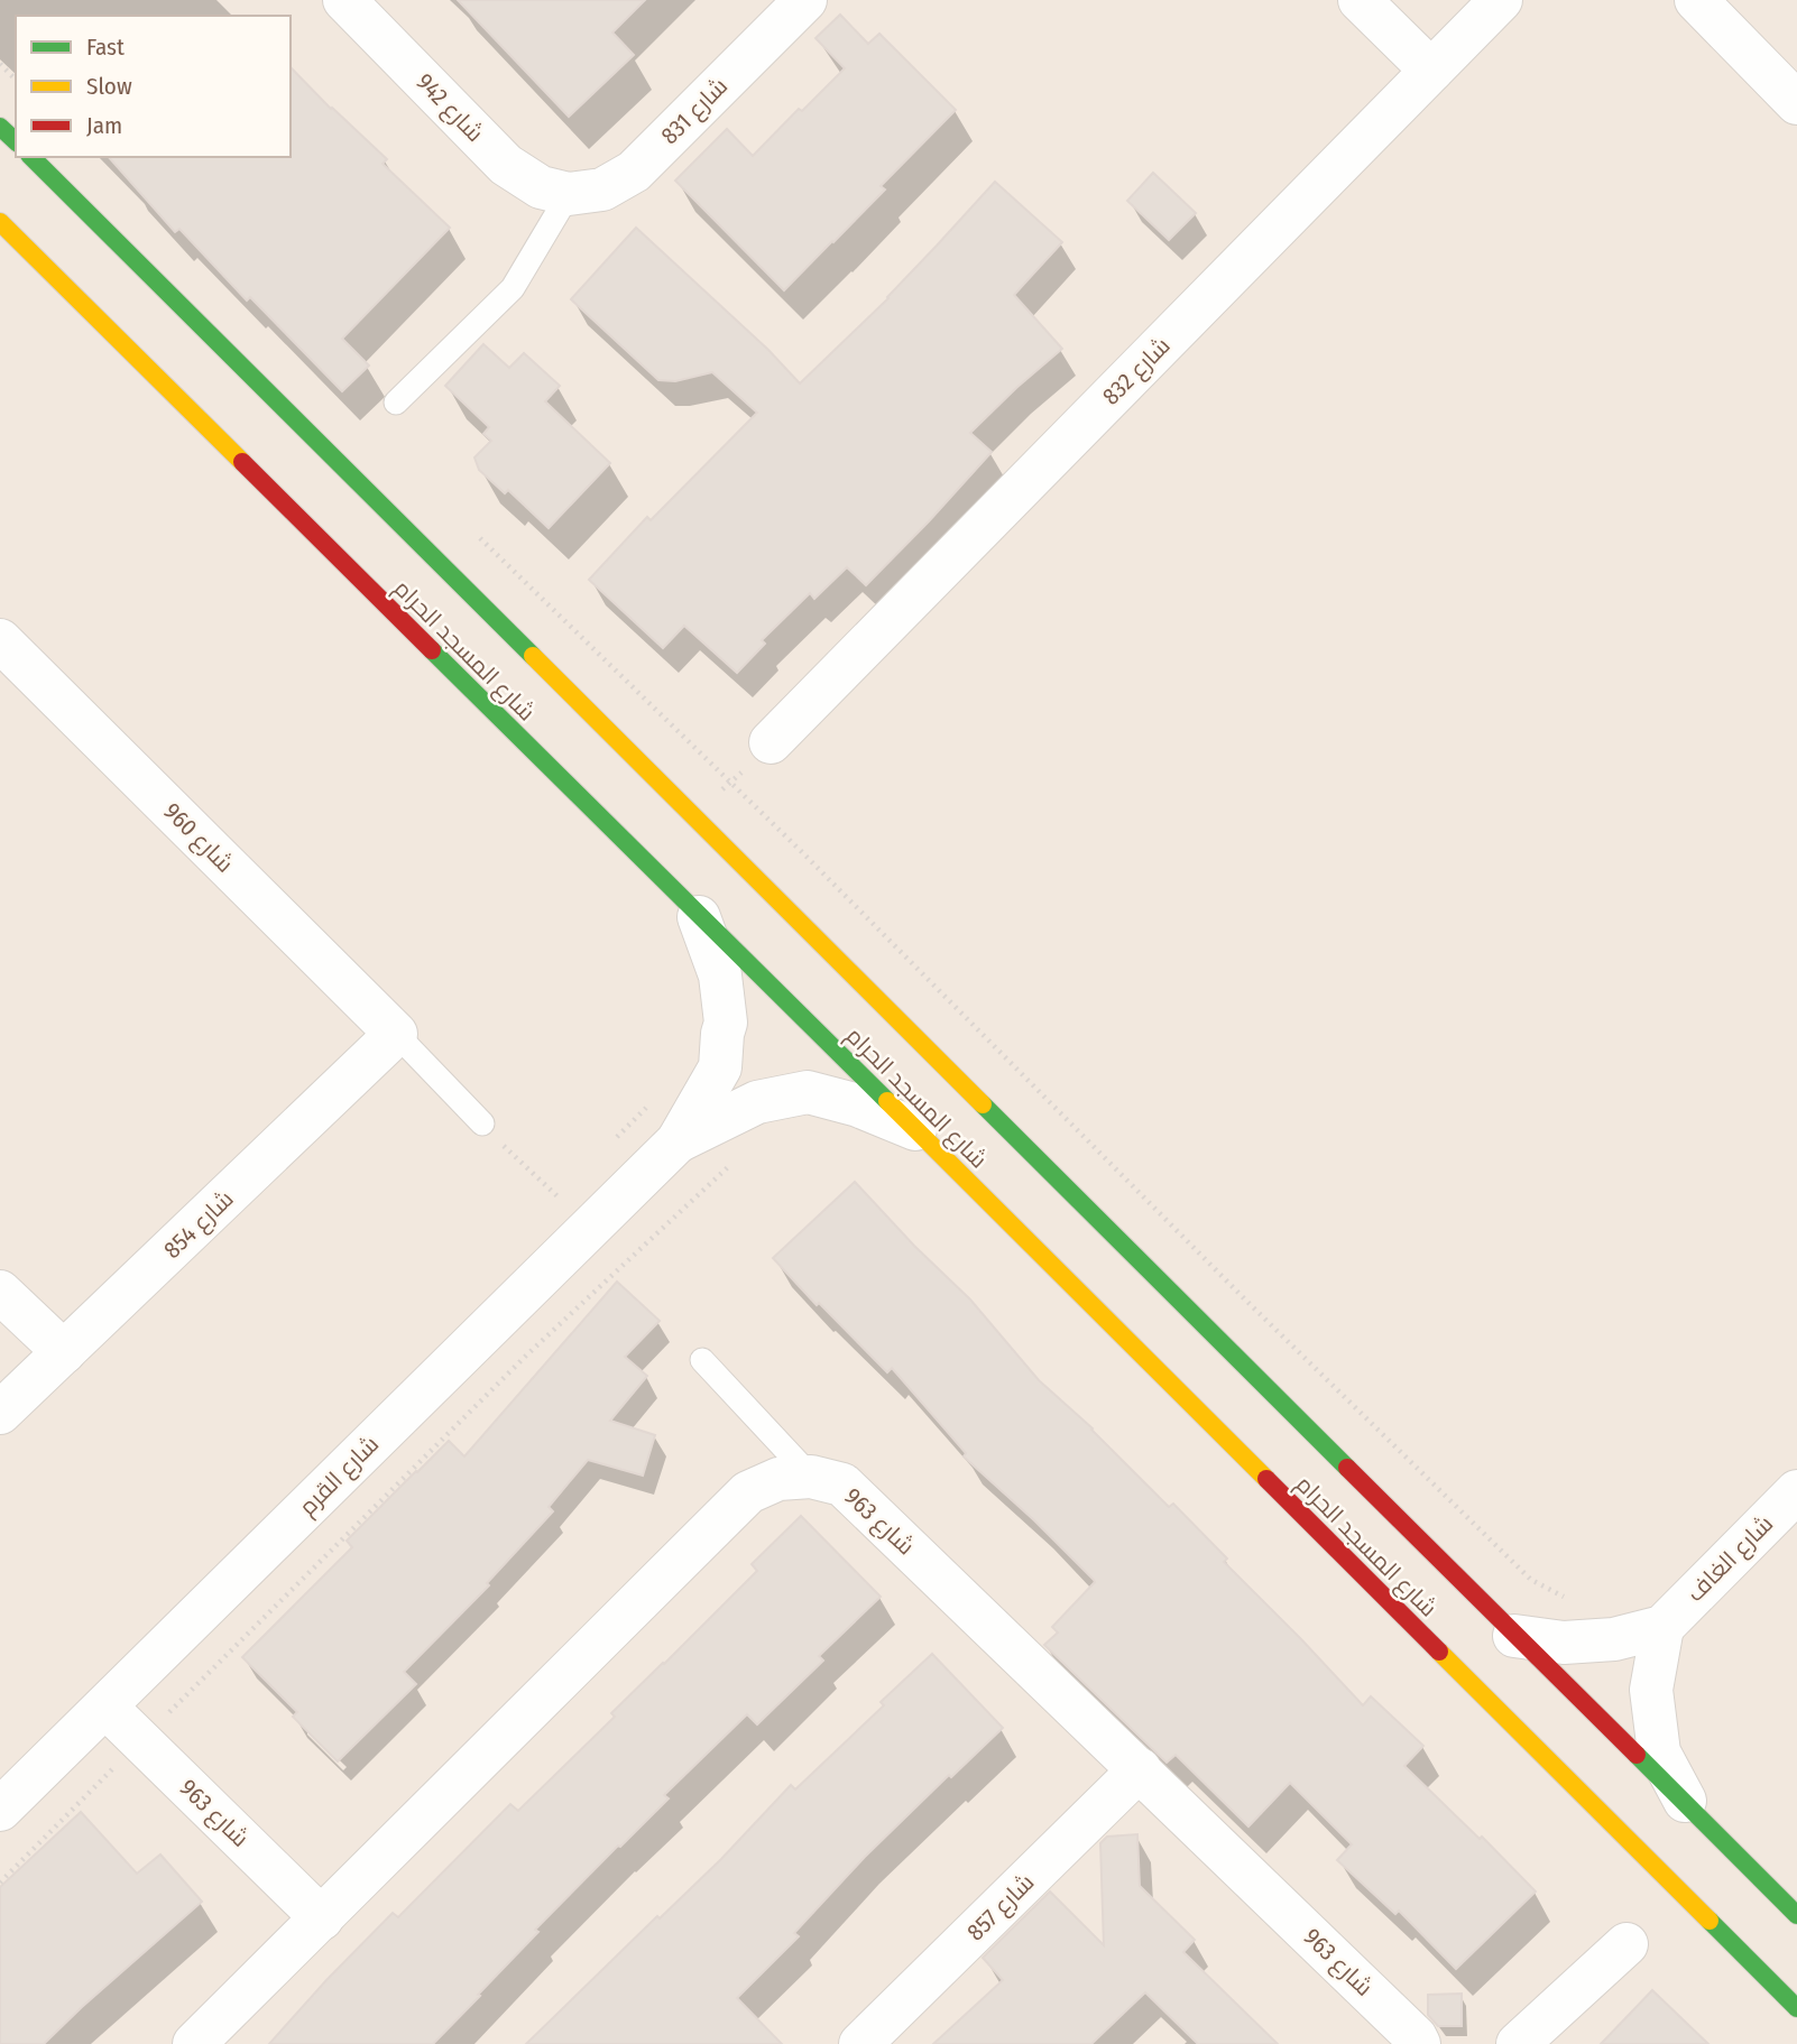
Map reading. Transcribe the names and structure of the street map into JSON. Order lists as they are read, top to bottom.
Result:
{
  "streets": {
    "street": [
      "شارع 942",
      "شارع 831",
      "شارع 832",
      "شارع المسجد الحرام",
      "شارع 960",
      "شارع 854",
      "شارع القرم",
      "شارع 963",
      "شارع الغاف",
      "شارع 857"
    ]
  },
  "crossings": [
    ["شارع 942", "شارع 831"],
    ["شارع المسجد الحرام", "شارع القرم"],
    ["شارع 960", "شارع 854"],
    ["شارع القرم", "شارع 963"],
    ["شارع 963", "شارع 857"]
  ],
  "legend": ["Fast", "Slow", "Jam"]
}
